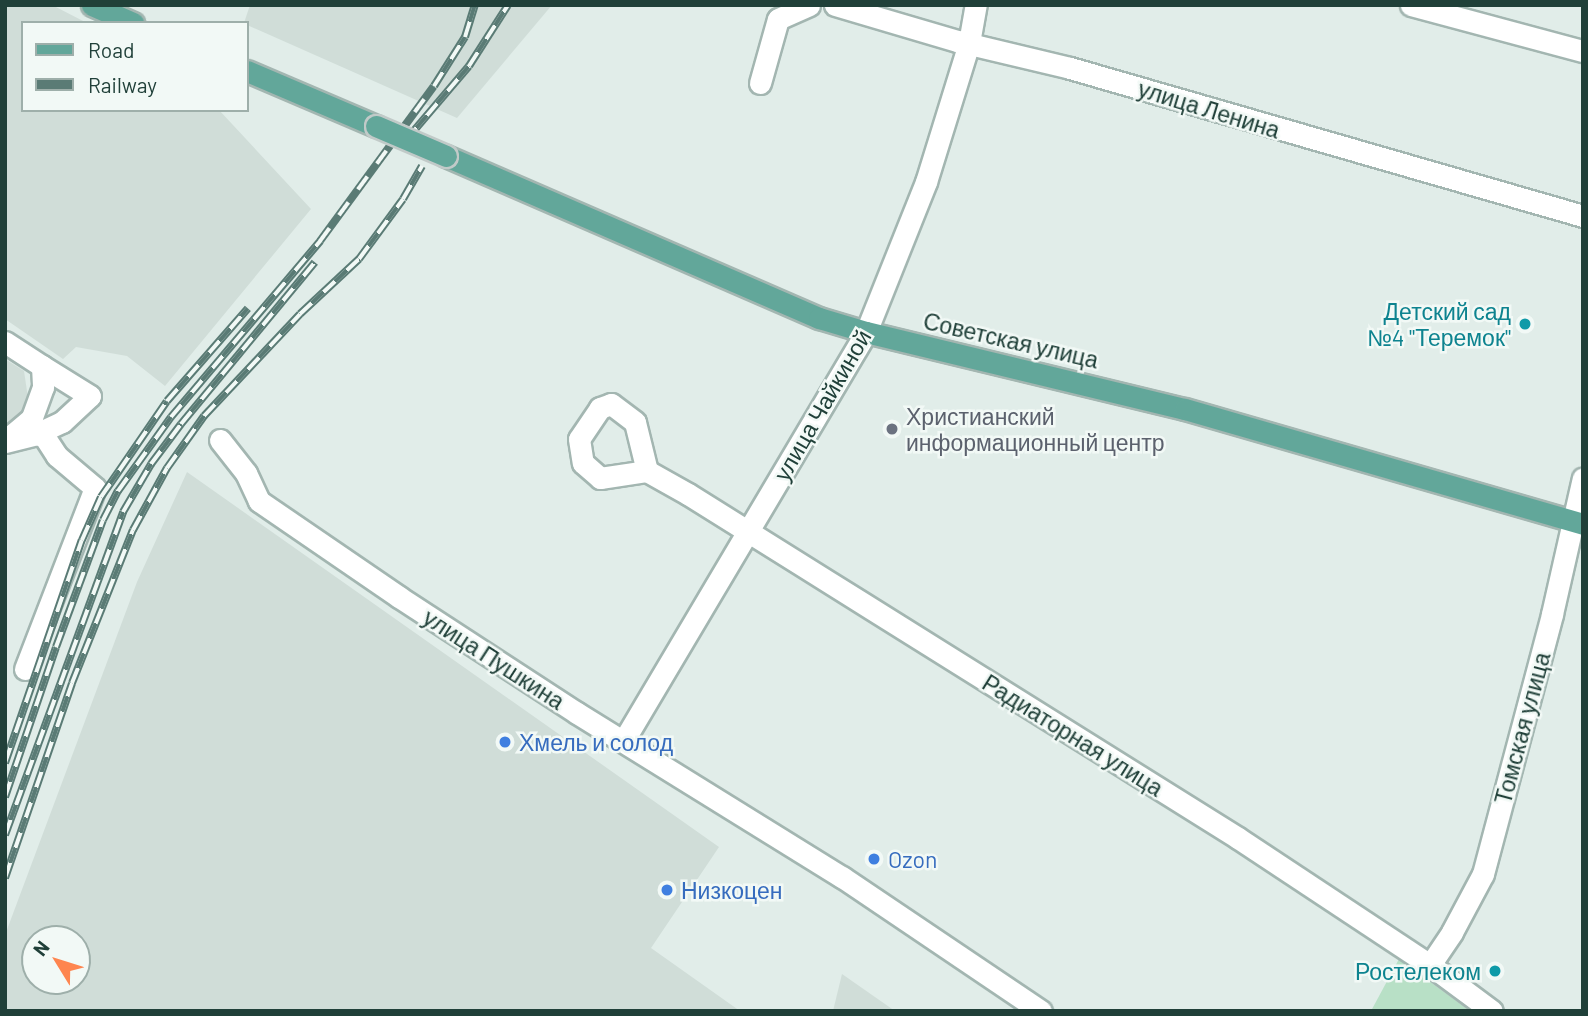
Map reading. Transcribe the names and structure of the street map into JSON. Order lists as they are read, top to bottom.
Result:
{
  "streets": {
    "main road": ["Советская улица"],
    "street": [
      "улица Ленина",
      "улица Чайкиной",
      "улица Пушкина",
      "Томская улица",
      "Радиаторная улица"
    ]
  },
  "crossings": [
    ["улица Ленина", "улица Чайкиной"],
    ["Советская улица", "улица Чайкиной"],
    ["Советская улица", "Томская улица"],
    ["улица Чайкиной", "улица Пушкина"],
    ["улица Чайкиной", "Радиаторная улица"],
    ["Томская улица", "Радиаторная улица"]
  ],
  "places": [
    "Детский сад №4 \"Теремок\"",
    "Христианский информационный центр",
    "Хмель и солод",
    "Ozon",
    "Низкоцен",
    "Ростелеком"
  ],
  "legend": ["Road", "Railway"],
  "north": "top left"
}
